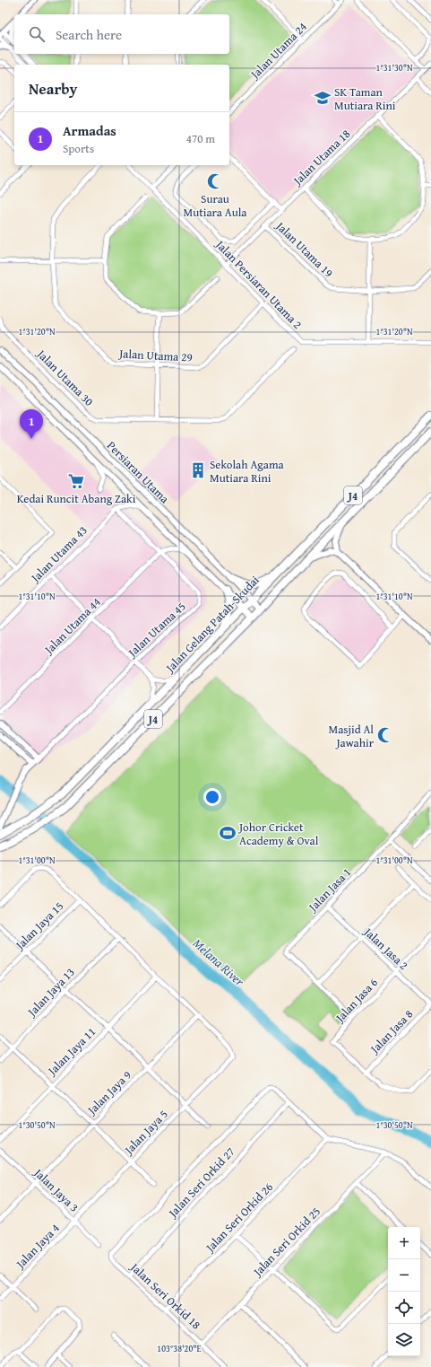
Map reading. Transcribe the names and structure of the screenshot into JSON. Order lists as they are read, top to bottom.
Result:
{
  "streets": {
    "main road": ["J4", "Jalan Gelang Patah-Skudai"],
    "street": [
      "Jalan Utama 24",
      "Jalan Utama 18",
      "Jalan Utama 19",
      "Jalan Persiaran Utama 2",
      "Jalan Utama 29",
      "Jalan Utama 30",
      "Persiaran Utama",
      "Jalan Utama 43",
      "Jalan Utama 44",
      "Jalan Utama 45",
      "Jalan Jasa 1",
      "Jalan Jaya 15",
      "Jalan Jasa 2",
      "Jalan Jaya 13",
      "Jalan Jasa 6",
      "Jalan Jasa 8",
      "Jalan Jaya 11",
      "Jalan Jaya 9",
      "Jalan Jaya 5",
      "Jalan Seri Orkid 27",
      "Jalan Jaya 3",
      "Jalan Seri Orkid 26",
      "Jalan Seri Orkid 25",
      "Jalan Jaya 4",
      "Jalan Seri Orkid 18"
    ]
  },
  "crossings": [
    ["Jalan Utama 18", "Jalan Utama 19"],
    ["Jalan Utama 18", "Jalan Persiaran Utama 2"],
    ["Jalan Persiaran Utama 2", "Jalan Utama 29"],
    ["Persiaran Utama", "Jalan Gelang Patah-Skudai"],
    ["Jalan Utama 43", "Jalan Utama 45"],
    ["Jalan Utama 44", "Jalan Utama 45"],
    ["Jalan Jasa 1", "Jalan Jasa 2"],
    ["Jalan Jasa 2", "Jalan Jasa 6"],
    ["Jalan Jasa 2", "Jalan Jasa 8"],
    ["Jalan Jasa 6", "Jalan Jasa 8"],
    ["Jalan Jaya 9", "Jalan Jaya 5"],
    ["Jalan Jaya 9", "Jalan Jaya 3"],
    ["Jalan Jaya 5", "Jalan Jaya 3"],
    ["Jalan Jaya 5", "Jalan Jaya 4"],
    ["Jalan Seri Orkid 27", "Jalan Seri Orkid 18"],
    ["Jalan Jaya 3", "Jalan Jaya 4"],
    ["Jalan Seri Orkid 26", "Jalan Seri Orkid 18"],
    ["Jalan Seri Orkid 25", "Jalan Seri Orkid 18"]
  ],
  "water": ["Melana River"],
  "places": {
    "school or university": ["SK Taman Mutiara Rini"],
    "mosque": ["Surau Mutiara Aula", "Masjid Al Jawahir"],
    "building": ["Sekolah Agama Mutiara Rini"],
    "supermarket": ["Kedai Runcit Abang Zaki"],
    "sports": ["Johor Cricket Academy & Oval"]
  },
  "page": {
    "search": "Search here",
    "heading": "Nearby",
    "list": [
      {
        "mark": "1",
        "name": "Armadas",
        "note": "Sports",
        "value": "470 m"
      }
    ],
    "pins": "1",
    "map_buttons": ["+", "−"]
  },
  "coordinates": [
    "1°31'30\"N",
    "1°31'20\"N",
    "1°31'10\"N",
    "1°31'00\"N",
    "1°30'50\"N",
    "103°38'20\"E"
  ]
}
